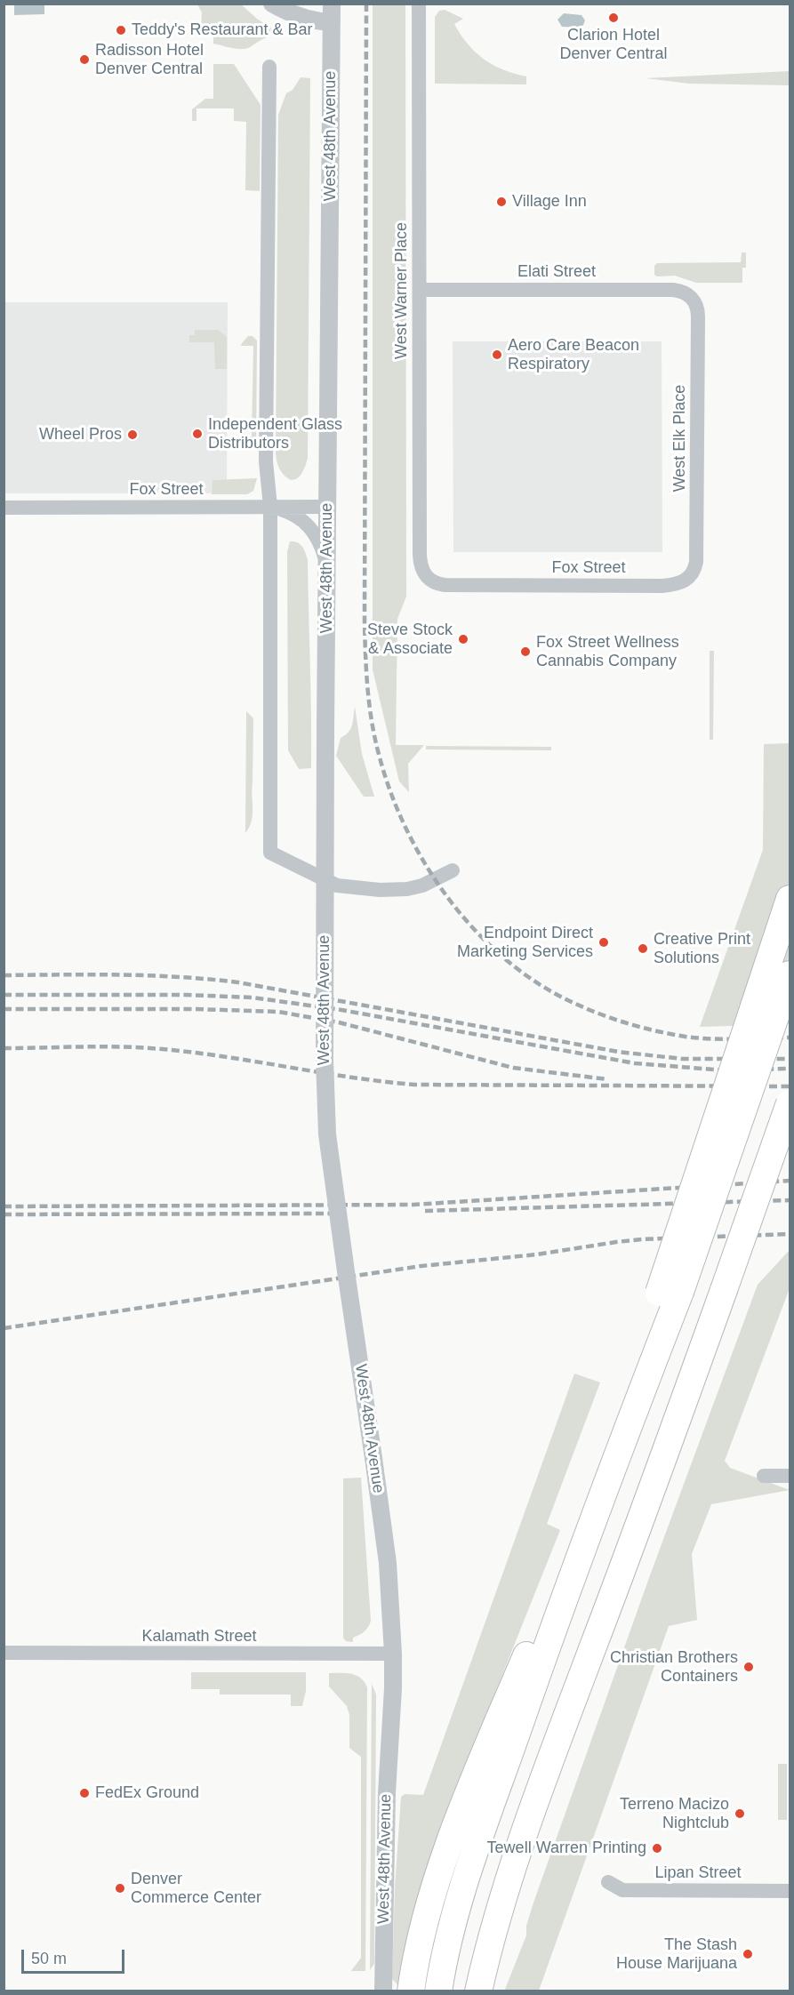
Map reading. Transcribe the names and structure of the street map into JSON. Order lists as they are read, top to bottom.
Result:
{
  "streets": {
    "street": [
      "West 48th Avenue",
      "Elati Street",
      "West Warner Place",
      "West Elk Place",
      "Fox Street",
      "Kalamath Street",
      "Lipan Street"
    ]
  },
  "crossings": [
    ["West 48th Avenue", "Fox Street"],
    ["West 48th Avenue", "Kalamath Street"],
    ["Elati Street", "West Warner Place"],
    ["Elati Street", "West Elk Place"],
    ["West Warner Place", "Fox Street"],
    ["West Elk Place", "Fox Street"]
  ],
  "places": [
    "Clarion Hotel Denver Central",
    "Teddy's Restaurant & Bar",
    "Radisson Hotel Denver Central",
    "Village Inn",
    "Aero Care Beacon Respiratory",
    "Independent Glass Distributors",
    "Wheel Pros",
    "Steve Stock & Associate",
    "Fox Street Wellness Cannabis Company",
    "Endpoint Direct Marketing Services",
    "Creative Print Solutions",
    "Christian Brothers Containers",
    "FedEx Ground",
    "Terreno Macizo Nightclub",
    "Tewell Warren Printing",
    "Denver Commerce Center",
    "The Stash House Marijuana"
  ],
  "scale_bar": "50 m"
}
